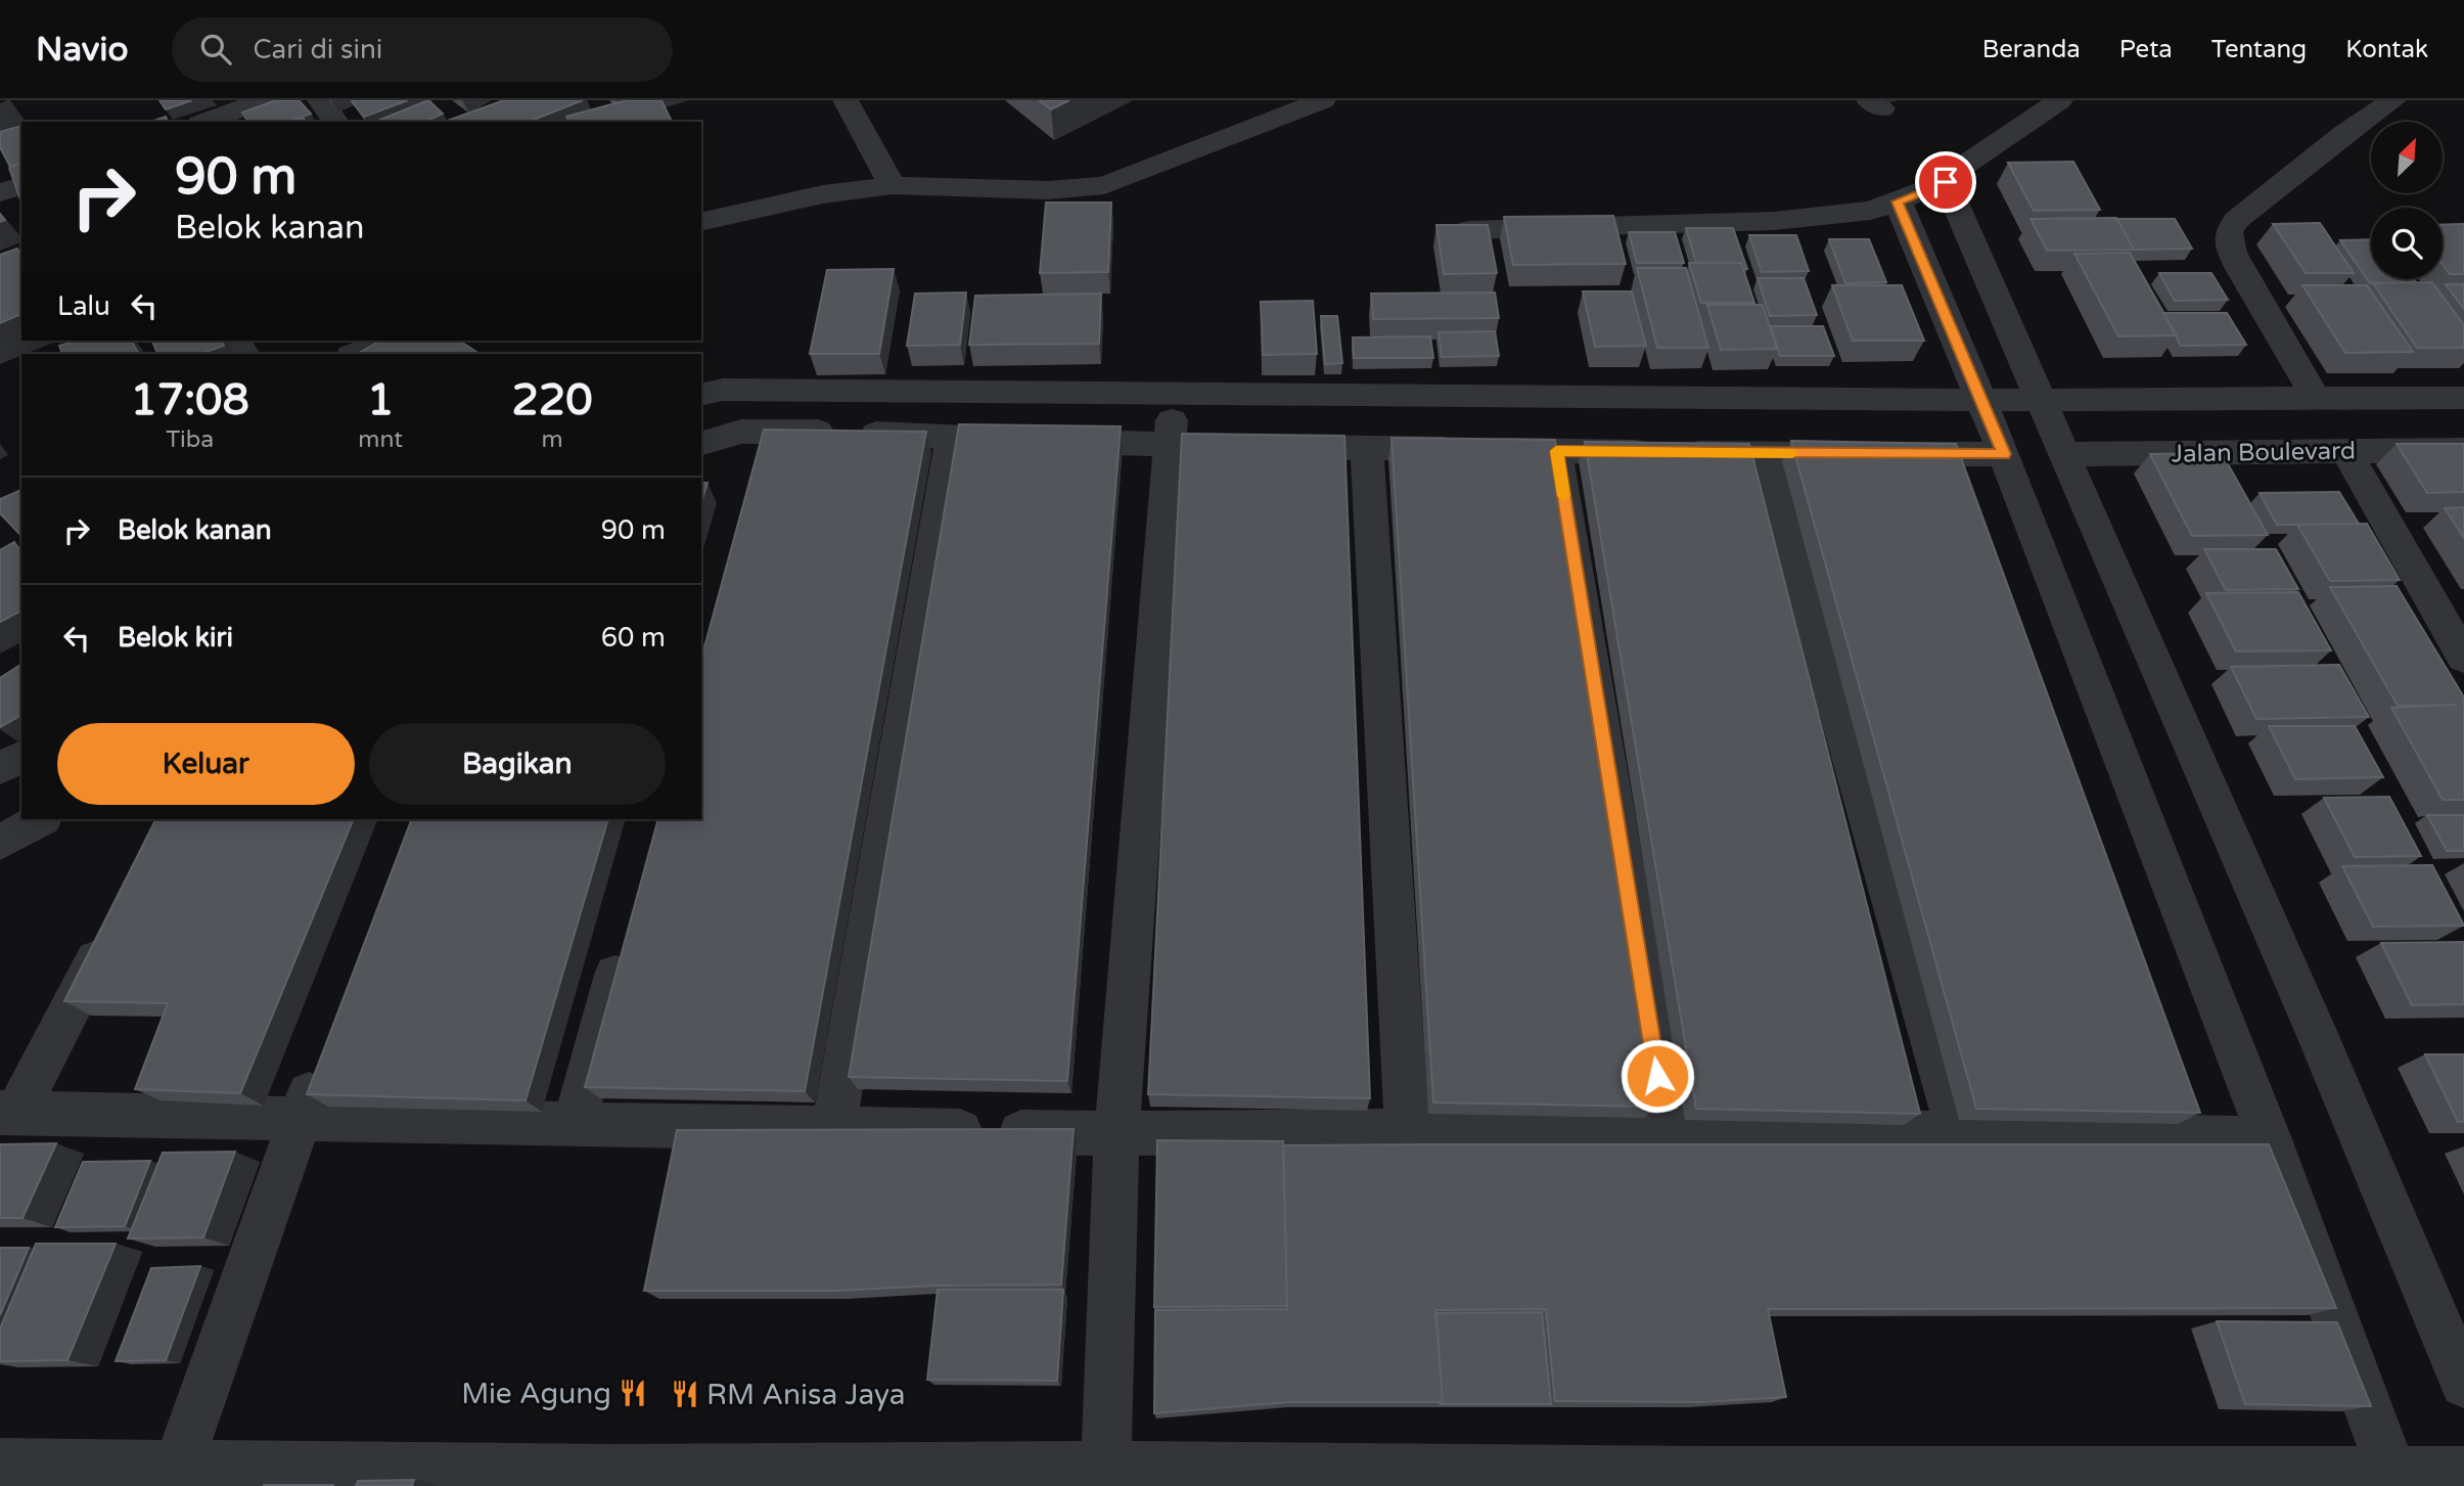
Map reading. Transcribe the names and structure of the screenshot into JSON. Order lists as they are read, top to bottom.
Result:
{
  "streets": {
    "street": ["Jalan Boulevard"]
  },
  "places": {
    "restaurant": ["Mie Agung", "RM Anisa Jaya"]
  },
  "north": "top right",
  "page": {
    "header": "Navio",
    "search": "Cari di sini",
    "nav": [
      "Beranda",
      "Peta",
      "Tentang",
      "Kontak"
    ],
    "turn": ["90 m", "Belok kanan"],
    "then": "Lalu",
    "eta": [
      "17:08",
      "Tiba",
      "1",
      "mnt",
      "220",
      "m"
    ],
    "list": [
      {
        "name": "Belok kanan",
        "value": "90 m"
      },
      {
        "name": "Belok kiri",
        "value": "60 m"
      }
    ],
    "buttons": ["Keluar", "Bagikan"]
  }
}
